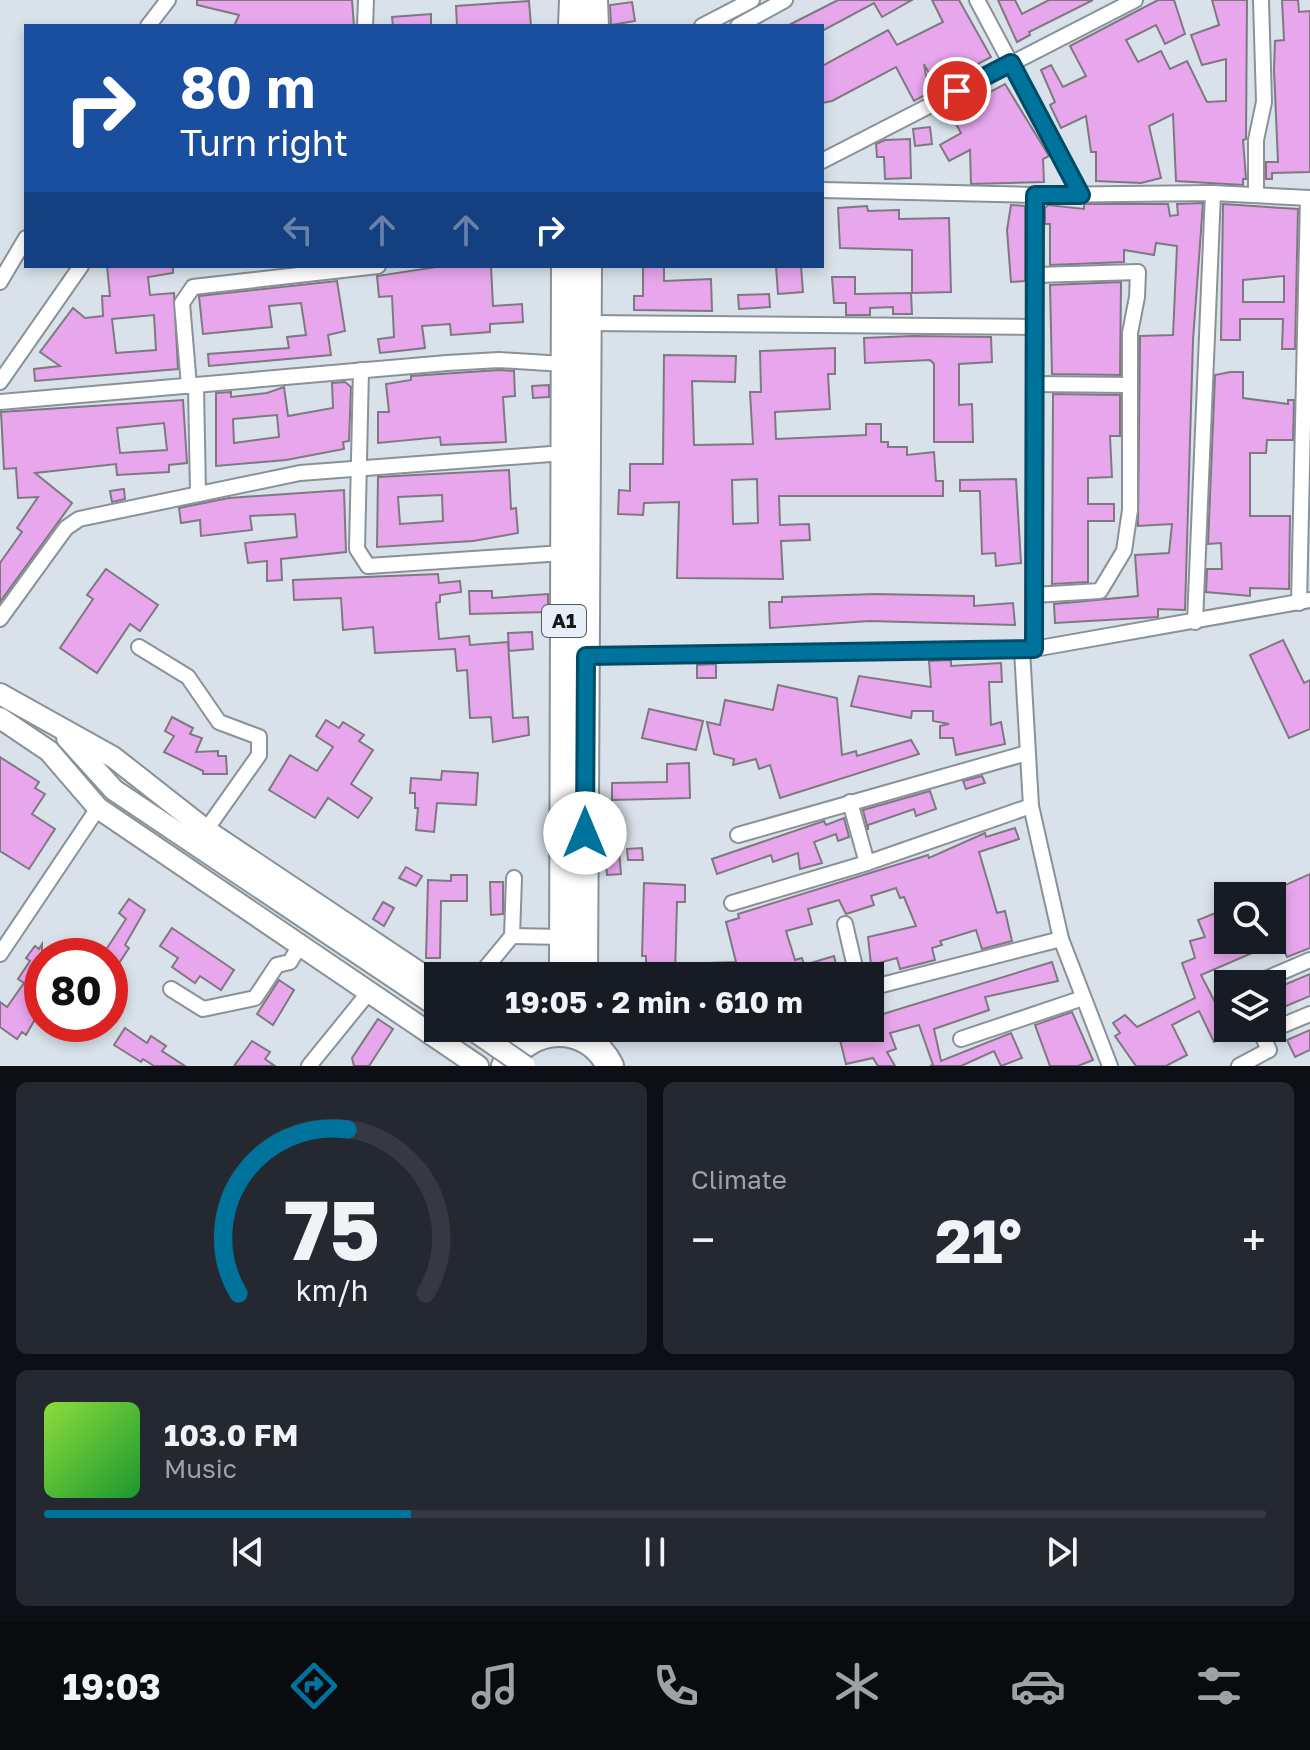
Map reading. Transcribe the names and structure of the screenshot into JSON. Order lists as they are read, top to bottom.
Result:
{
  "streets": {
    "highway": ["A1"]
  },
  "page": {
    "turn": ["80 m", "Turn right"],
    "limit": "80",
    "trip": "19:05 · 2 min · 610 m",
    "tile": "Climate",
    "heat": ["−", "21°", "+"],
    "song": ["103.0 FM", "Music"],
    "tabs": "19:03",
    "gauge": ["75", "km/h"]
  }
}
